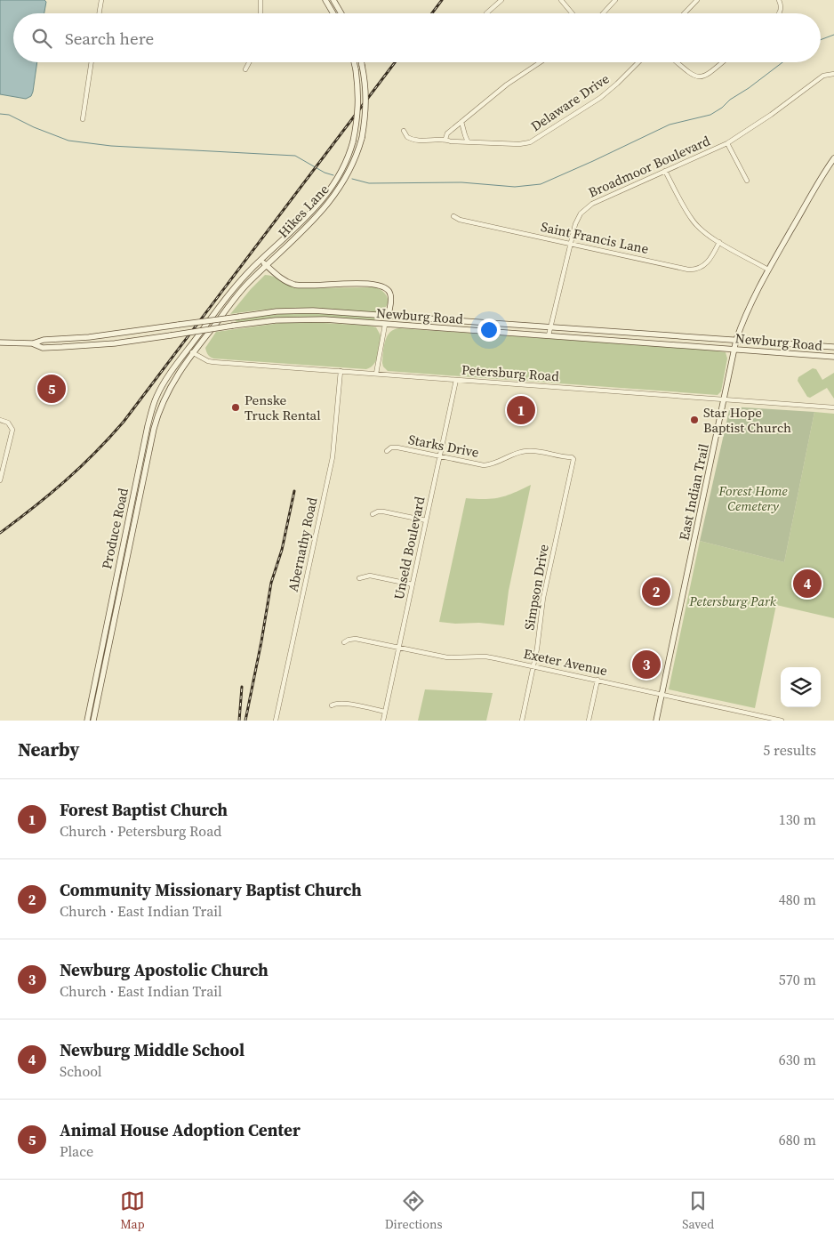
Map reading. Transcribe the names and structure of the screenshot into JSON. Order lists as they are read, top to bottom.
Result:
{
  "streets": {
    "main road": [
      "Hikes Lane",
      "Newburg Road",
      "East Indian Trail",
      "Produce Road"
    ],
    "street": [
      "Delaware Drive",
      "Broadmoor Boulevard",
      "Saint Francis Lane",
      "Petersburg Road",
      "Starks Drive",
      "Abernathy Road",
      "Unseld Boulevard",
      "Simpson Drive",
      "Exeter Avenue"
    ]
  },
  "crossings": [
    ["Broadmoor Boulevard", "Saint Francis Lane"],
    ["Broadmoor Boulevard", "Newburg Road"],
    ["Hikes Lane", "Petersburg Road"],
    ["Hikes Lane", "Produce Road"],
    ["Newburg Road", "East Indian Trail"],
    ["Petersburg Road", "East Indian Trail"],
    ["Petersburg Road", "Produce Road"],
    ["Petersburg Road", "Abernathy Road"],
    ["Petersburg Road", "Unseld Boulevard"],
    ["Starks Drive", "Unseld Boulevard"],
    ["Starks Drive", "Simpson Drive"],
    ["East Indian Trail", "Exeter Avenue"],
    ["Unseld Boulevard", "Exeter Avenue"],
    ["Simpson Drive", "Exeter Avenue"]
  ],
  "parks": ["Forest Home Cemetery", "Petersburg Park"],
  "places": ["Penske Truck Rental", "Star Hope Baptist Church"],
  "page": {
    "search": "Search here",
    "pins": [
      "5",
      "1",
      "4",
      "2",
      "3"
    ],
    "heading": ["Nearby", "5 results"],
    "list": [
      {
        "mark": "1",
        "name": "Forest Baptist Church",
        "note": "Church · Petersburg Road",
        "value": "130 m"
      },
      {
        "mark": "2",
        "name": "Community Missionary Baptist Church",
        "note": "Church · East Indian Trail",
        "value": "480 m"
      },
      {
        "mark": "3",
        "name": "Newburg Apostolic Church",
        "note": "Church · East Indian Trail",
        "value": "570 m"
      },
      {
        "mark": "4",
        "name": "Newburg Middle School",
        "note": "School",
        "value": "630 m"
      },
      {
        "mark": "5",
        "name": "Animal House Adoption Center",
        "note": "Place",
        "value": "680 m"
      }
    ],
    "nav": ["Map", "Directions", "Saved"]
  }
}
